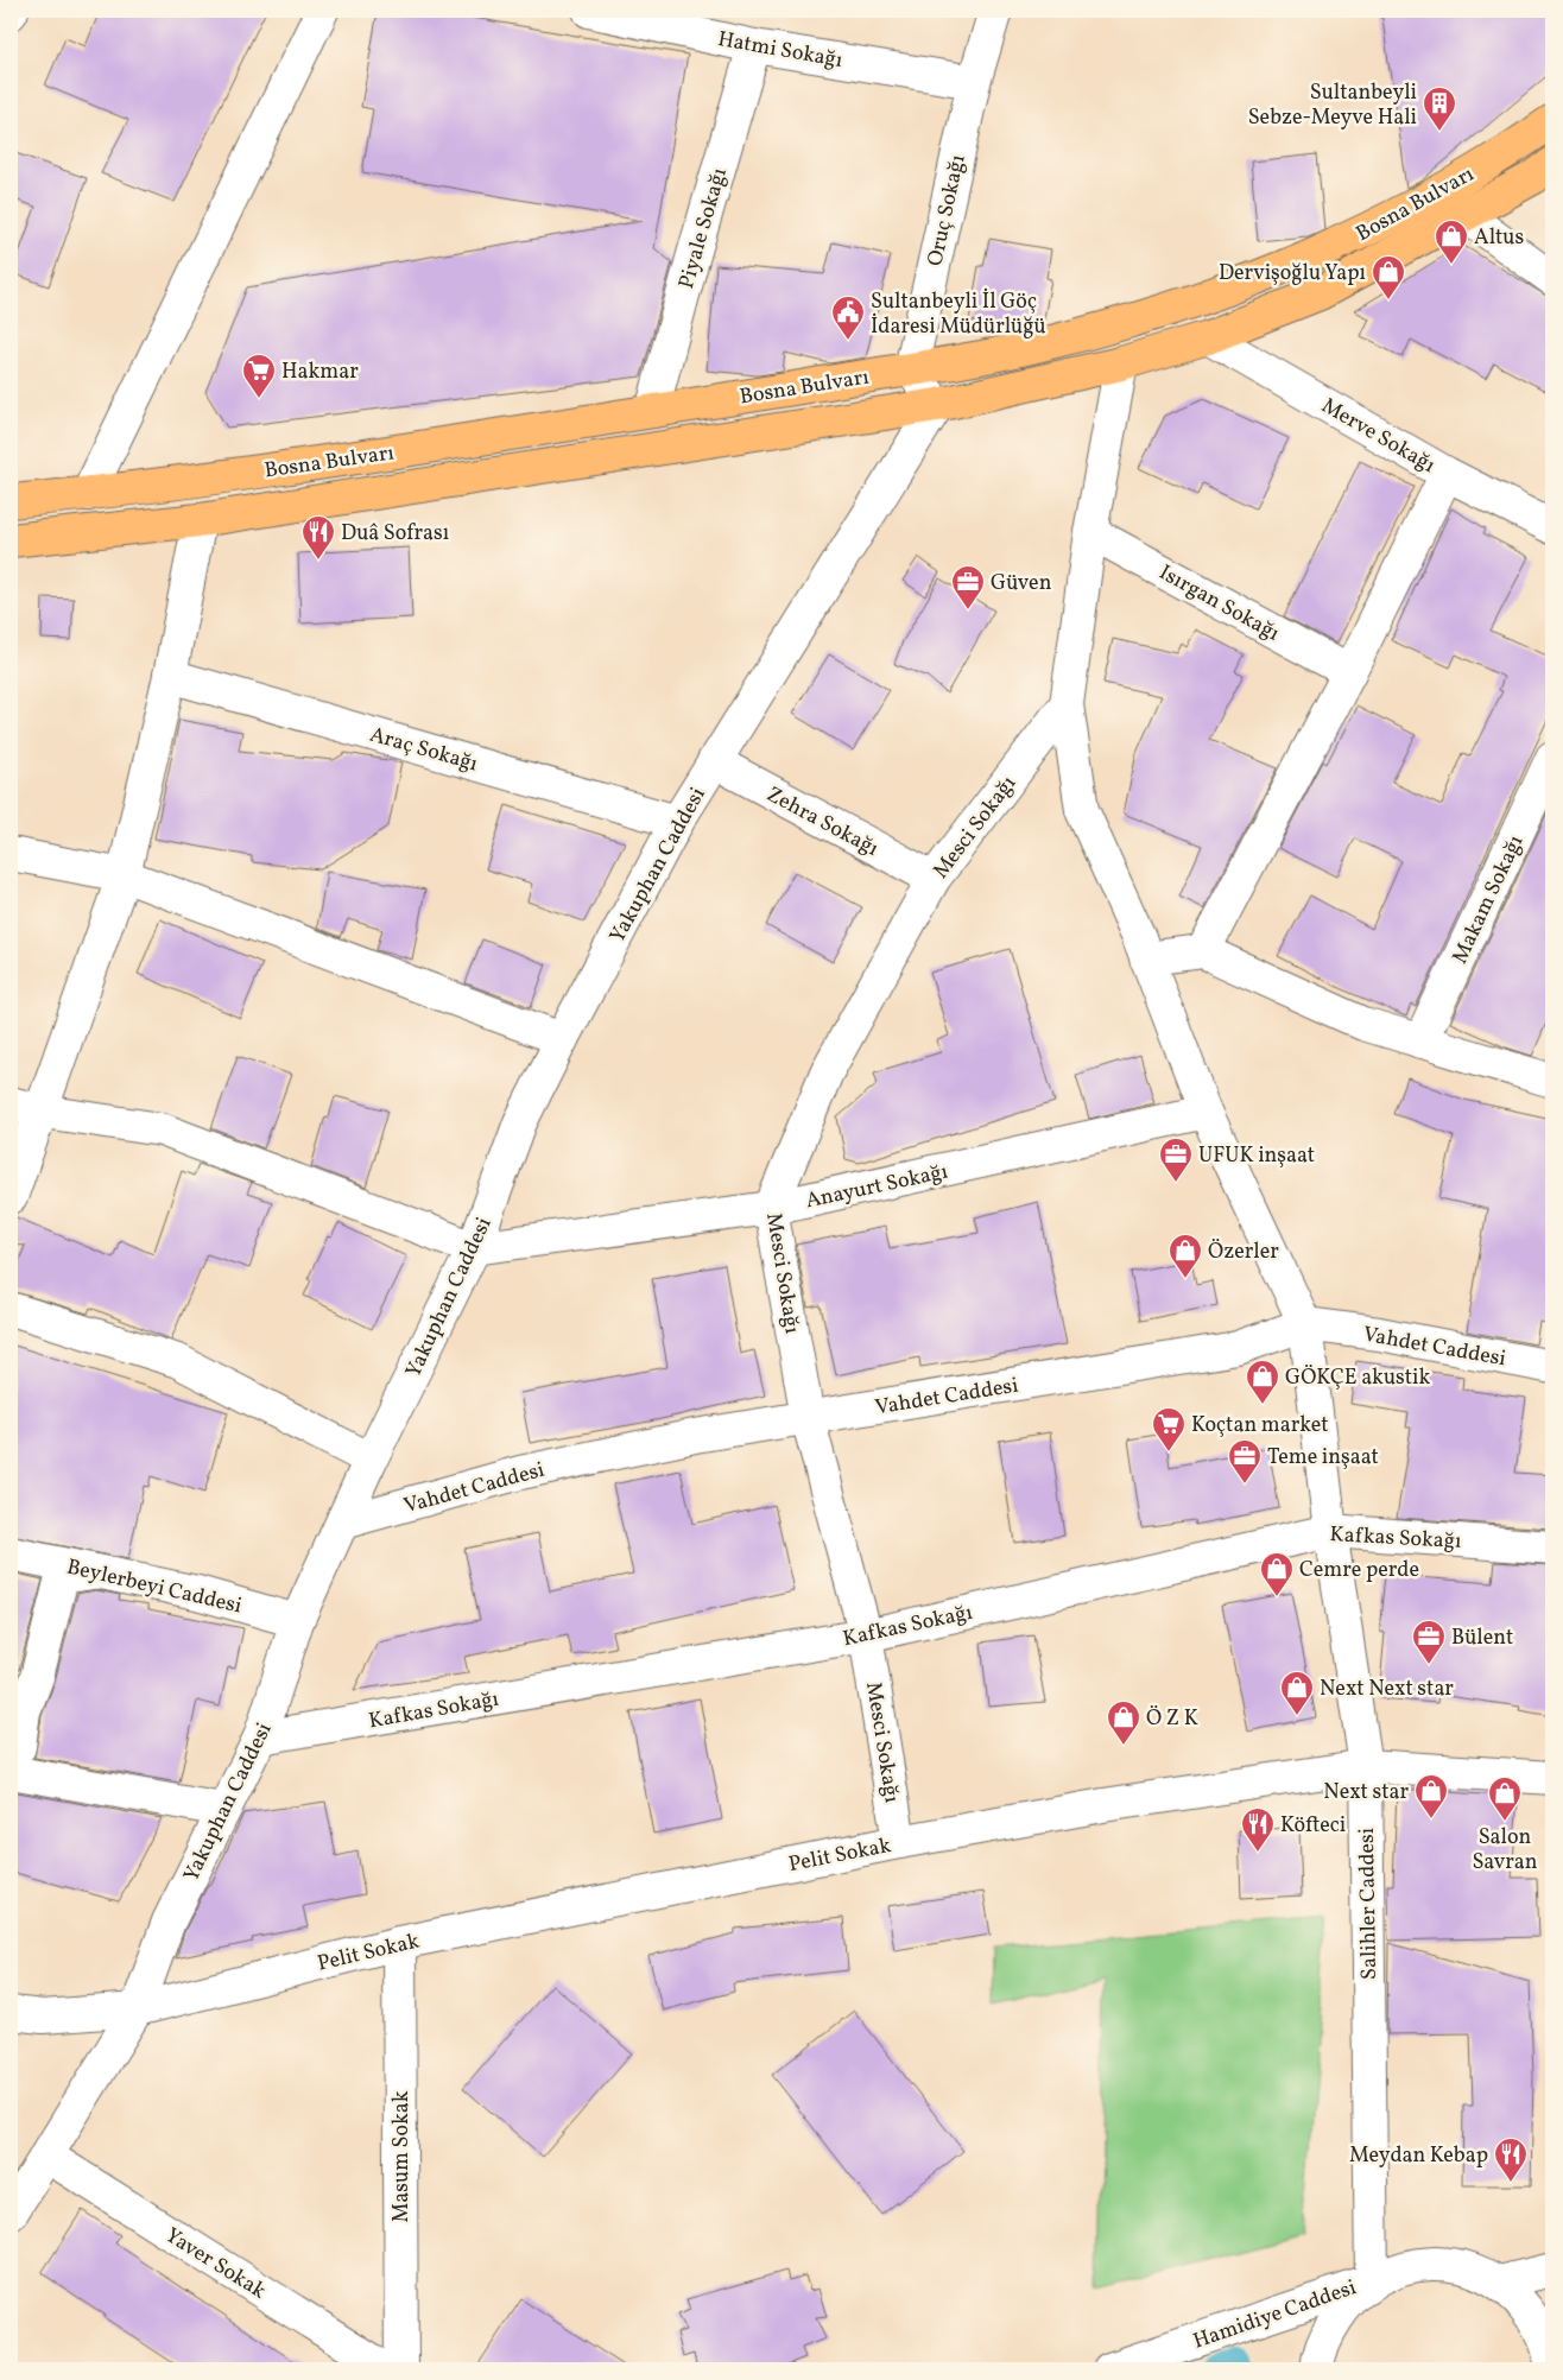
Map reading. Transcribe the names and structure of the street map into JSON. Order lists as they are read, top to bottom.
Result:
{
  "streets": {
    "main road": ["Bosna Bulvarı"],
    "street": [
      "Hatmi Sokağı",
      "Oruç Sokağı",
      "Piyale Sokağı",
      "Merve Sokağı",
      "Isırgan Sokağı",
      "Araç Sokağı",
      "Zehra Sokağı",
      "Mesci Sokağı",
      "Yakuphan Caddesi",
      "Makam Sokağı",
      "Anayurt Sokağı",
      "Vahdet Caddesi",
      "Kafkas Sokağı",
      "Beylerbeyi Caddesi",
      "Pelit Sokak",
      "Salihler Caddesi",
      "Masum Sokak",
      "Yaver Sokak",
      "Hamidiye Caddesi"
    ]
  },
  "crossings": [
    ["Hatmi Sokağı", "Oruç Sokağı"],
    ["Hatmi Sokağı", "Piyale Sokağı"],
    ["Bosna Bulvarı", "Oruç Sokağı"],
    ["Bosna Bulvarı", "Piyale Sokağı"],
    ["Bosna Bulvarı", "Merve Sokağı"],
    ["Bosna Bulvarı", "Yakuphan Caddesi"],
    ["Araç Sokağı", "Yakuphan Caddesi"],
    ["Zehra Sokağı", "Mesci Sokağı"],
    ["Zehra Sokağı", "Yakuphan Caddesi"],
    ["Mesci Sokağı", "Anayurt Sokağı"],
    ["Mesci Sokağı", "Vahdet Caddesi"],
    ["Mesci Sokağı", "Kafkas Sokağı"],
    ["Mesci Sokağı", "Pelit Sokak"],
    ["Mesci Sokağı", "Salihler Caddesi"],
    ["Yakuphan Caddesi", "Anayurt Sokağı"],
    ["Yakuphan Caddesi", "Vahdet Caddesi"],
    ["Yakuphan Caddesi", "Kafkas Sokağı"],
    ["Yakuphan Caddesi", "Beylerbeyi Caddesi"],
    ["Yakuphan Caddesi", "Pelit Sokak"],
    ["Yakuphan Caddesi", "Yaver Sokak"],
    ["Anayurt Sokağı", "Salihler Caddesi"],
    ["Vahdet Caddesi", "Salihler Caddesi"],
    ["Kafkas Sokağı", "Salihler Caddesi"],
    ["Pelit Sokak", "Salihler Caddesi"],
    ["Pelit Sokak", "Masum Sokak"],
    ["Salihler Caddesi", "Hamidiye Caddesi"]
  ],
  "places": {
    "building": ["Sultanbeyli Sebze-Meyve Hali"],
    "shop": [
      "Altus",
      "Dervişoğlu Yapı",
      "Özerler",
      "GÖKÇE akustik",
      "Cemre perde",
      "Next Next star",
      "Ö Z K",
      "Next star",
      "Salon Savran"
    ],
    "public building": ["Sultanbeyli İl Göç İdaresi Müdürlüğü"],
    "supermarket": ["Hakmar", "Koçtan market"],
    "restaurant": ["Duâ Sofrası", "Köfteci", "Meydan Kebap"],
    "office": [
      "Güven",
      "UFUK inşaat",
      "Teme inşaat",
      "Bülent"
    ]
  }
}
